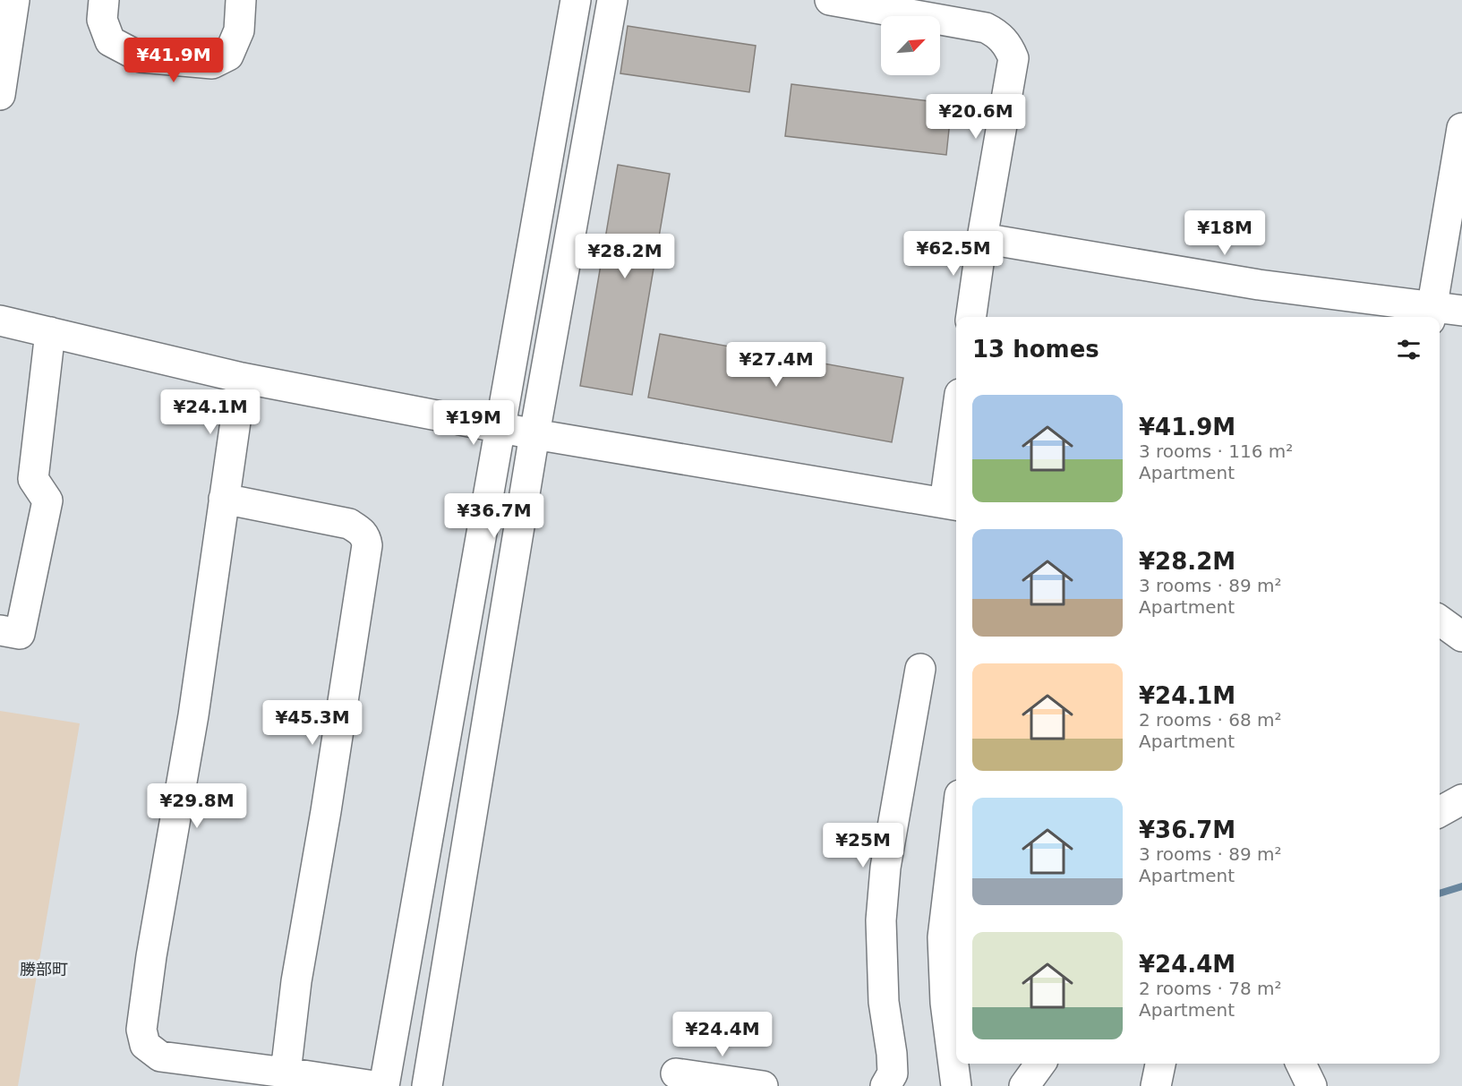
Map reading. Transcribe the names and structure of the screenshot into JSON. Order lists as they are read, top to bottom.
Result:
{
  "districts": ["勝部町"],
  "north": "top right",
  "page": {
    "price": [
      "¥41.9M",
      "¥20.6M",
      "¥18M",
      "¥62.5M",
      "¥28.2M",
      "¥27.4M",
      "¥24.1M",
      "¥19M",
      "¥36.7M",
      "¥45.3M",
      "¥29.8M",
      "¥25M",
      "¥24.4M"
    ],
    "heading": "13 homes",
    "list": [
      {
        "name": "¥41.9M",
        "note": "3 rooms · 116 m² · Apartment"
      },
      {
        "name": "¥28.2M",
        "note": "3 rooms · 89 m² · Apartment"
      },
      {
        "name": "¥24.1M",
        "note": "2 rooms · 68 m² · Apartment"
      },
      {
        "name": "¥36.7M",
        "note": "3 rooms · 89 m² · Apartment"
      },
      {
        "name": "¥24.4M",
        "note": "2 rooms · 78 m² · Apartment"
      }
    ]
  }
}
